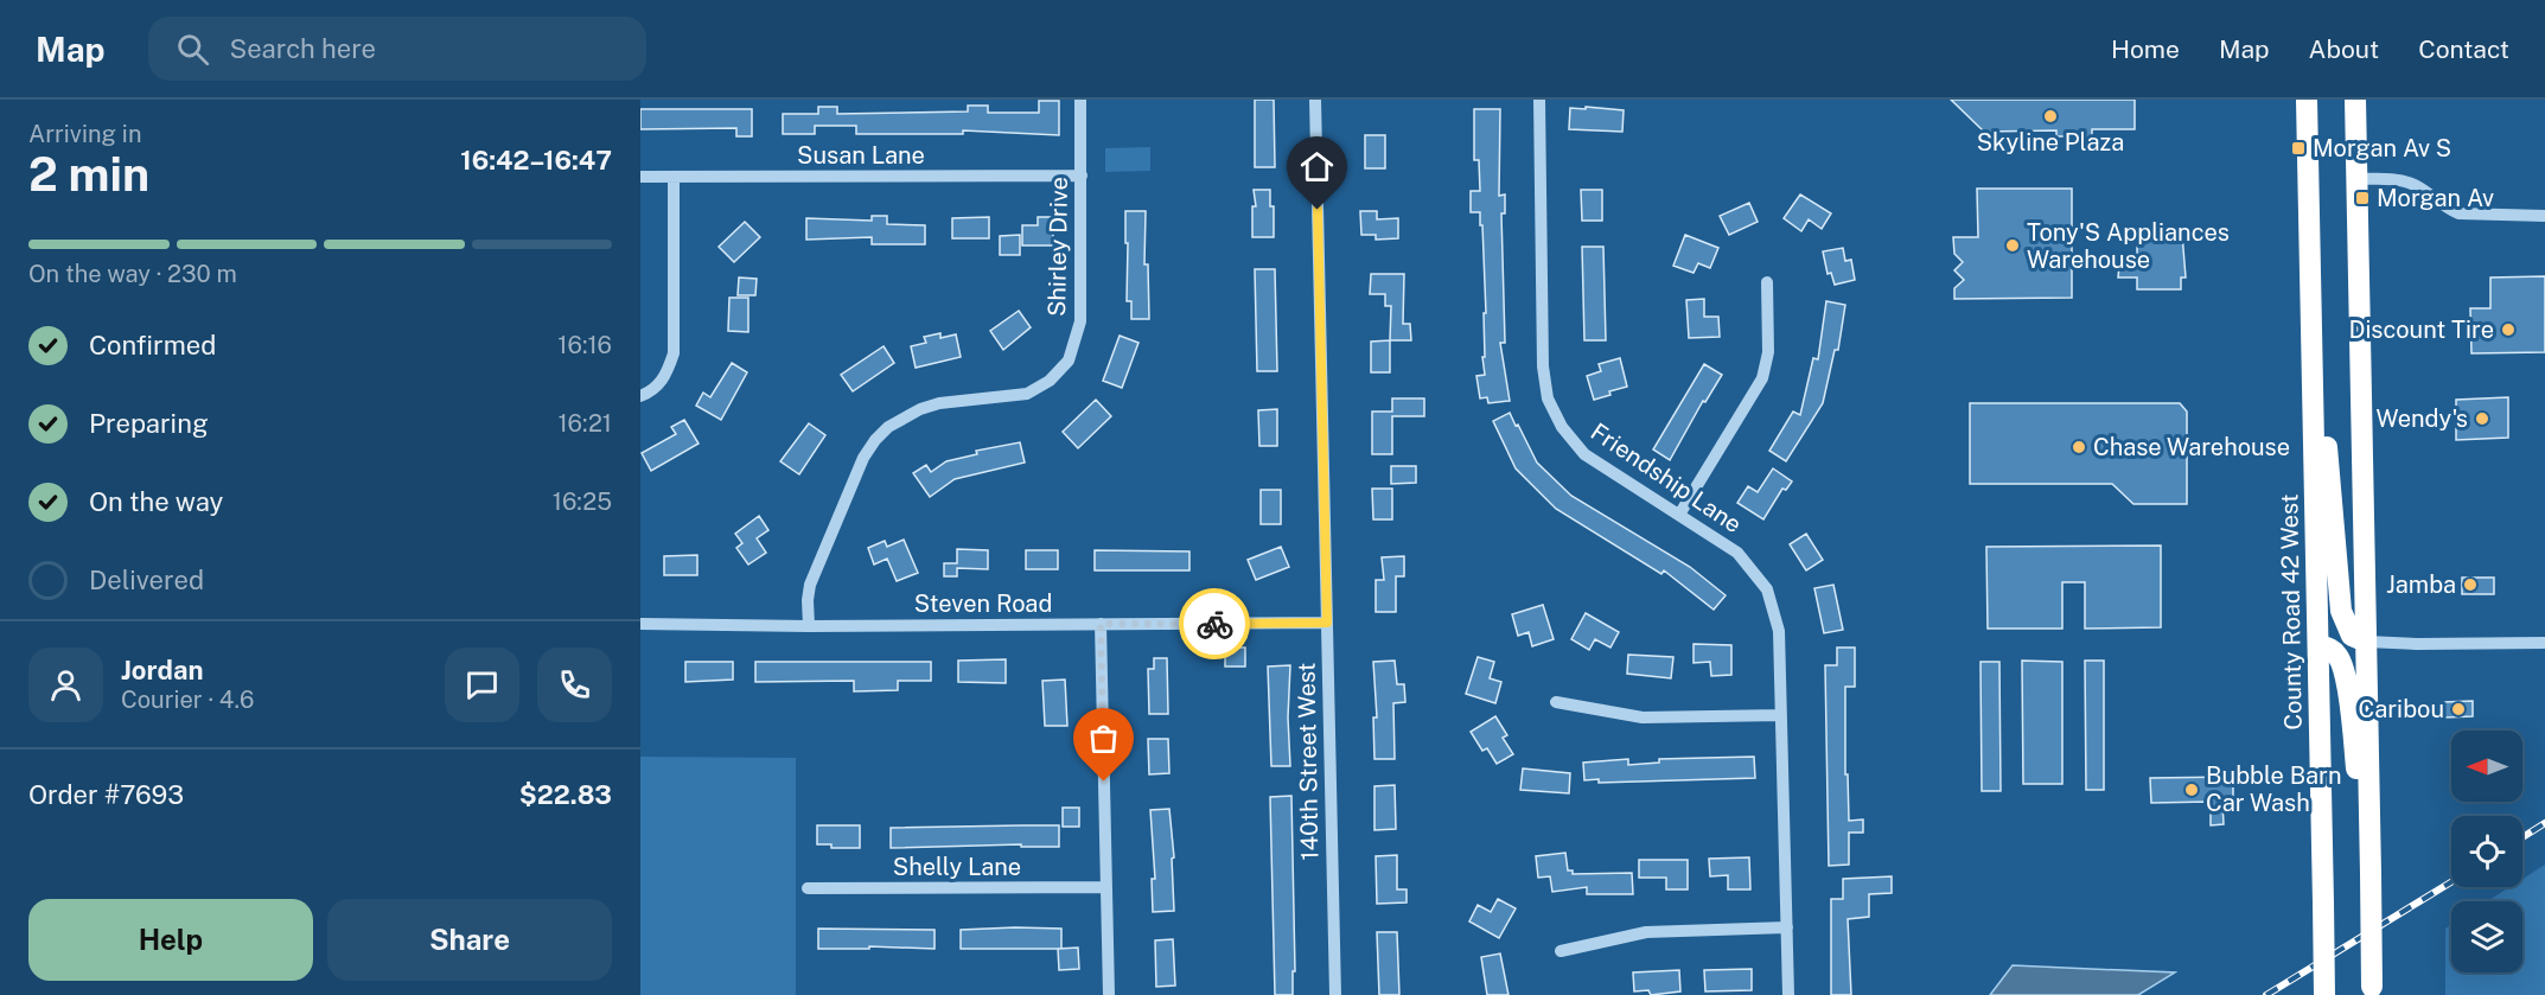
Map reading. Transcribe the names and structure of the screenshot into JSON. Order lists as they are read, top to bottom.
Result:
{
  "streets": {
    "highway": ["County Road 42 West"],
    "street": [
      "Susan Lane",
      "Shirley Drive",
      "Friendship Lane",
      "Steven Road",
      "140th Street West",
      "Shelly Lane"
    ]
  },
  "crossings": [
    ["Susan Lane", "Shirley Drive"],
    ["Shirley Drive", "Steven Road"],
    ["Steven Road", "140th Street West"]
  ],
  "places": {
    "other": [
      "Skyline Plaza",
      "Tony'S Appliances Warehouse",
      "Discount Tire",
      "Wendy's",
      "Chase Warehouse",
      "Jamba",
      "Caribou",
      "Bubble Barn Car Wash"
    ],
    "transit": ["Morgan Av S", "Morgan Av"]
  },
  "north": "left",
  "page": {
    "header": "Map",
    "search": "Search here",
    "nav": [
      "Home",
      "Map",
      "About",
      "Contact"
    ],
    "heading": ["2 min", "Arriving in", "16:42–16:47"],
    "panel": [
      "Jordan",
      "Courier · 4.6",
      "Order #7693",
      "$22.83"
    ],
    "bar": "On the way · 230 m",
    "list": [
      ["Confirmed", "16:16"],
      ["Preparing", "16:21"],
      ["On the way", "16:25"],
      "Delivered"
    ],
    "buttons": ["Help", "Share"]
  }
}
